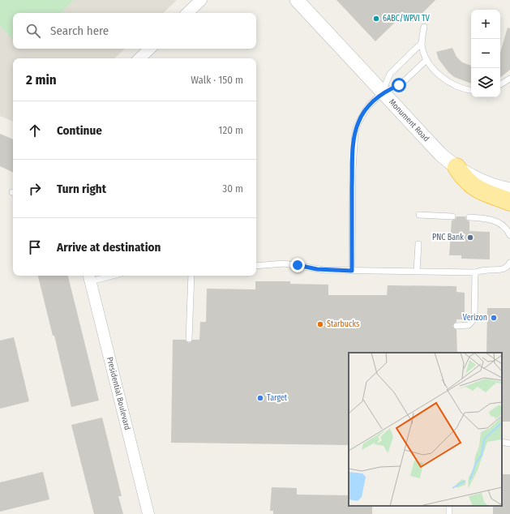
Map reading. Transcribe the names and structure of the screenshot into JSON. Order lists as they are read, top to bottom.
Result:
{
  "streets": {
    "street": ["Monument Road", "Presidential Boulevard"]
  },
  "places": [
    "6ABC/WPVI TV",
    "PNC Bank",
    "Verizon",
    "Starbucks",
    "Target"
  ],
  "page": {
    "map_buttons": ["+", "−"],
    "search": "Search here",
    "heading": ["2 min", "Walk · 150 m"],
    "list": [
      ["Continue", "120 m"],
      ["Turn right", "30 m"],
      "Arrive at destination"
    ]
  }
}
